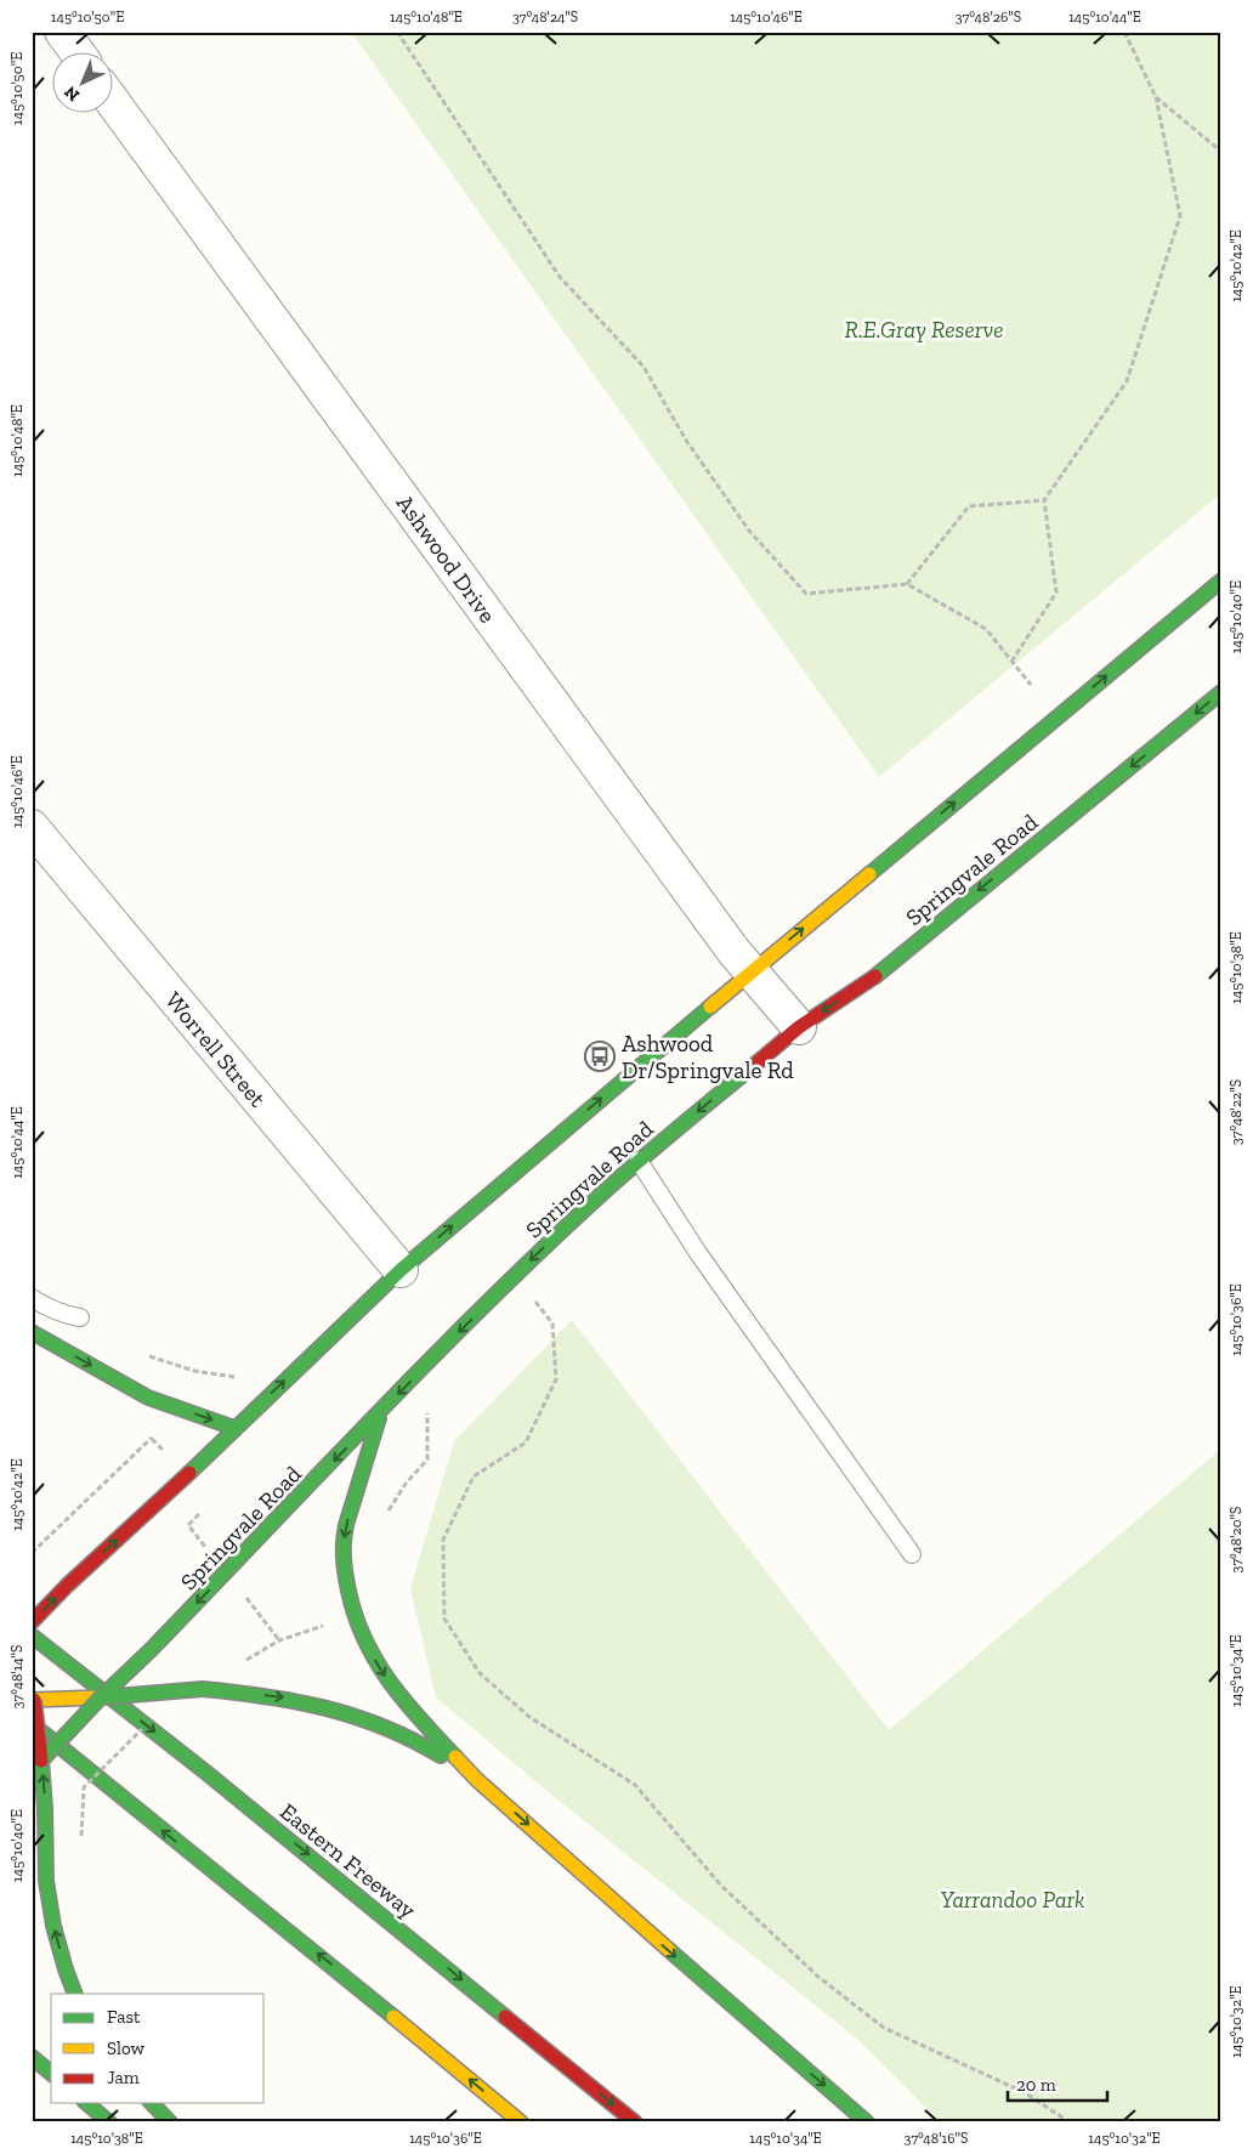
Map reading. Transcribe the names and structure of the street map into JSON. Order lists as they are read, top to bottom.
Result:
{
  "streets": {
    "highway": ["Springvale Road", "Eastern Freeway"],
    "street": ["Ashwood Drive", "Worrell Street"]
  },
  "crossings": [
    ["Ashwood Drive", "Springvale Road"]
  ],
  "parks": ["R.E.Gray Reserve", "Yarrandoo Park"],
  "places": {
    "bus stop": ["Ashwood Dr/Springvale Rd"]
  },
  "legend": ["Fast", "Slow", "Jam"],
  "scale_bar": "20 m",
  "north": "bottom left",
  "coordinates": [
    "145°10'50\"E",
    "145°10'48\"E",
    "37°48'24\"S",
    "145°10'46\"E",
    "37°48'26\"S",
    "145°10'44\"E",
    "145°10'42\"E",
    "145°10'40\"E",
    "145°10'38\"E",
    "37°48'22\"S",
    "145°10'36\"E",
    "37°48'20\"S",
    "145°10'34\"E",
    "37°48'14\"S",
    "145°10'32\"E",
    "37°48'16\"S"
  ]
}
